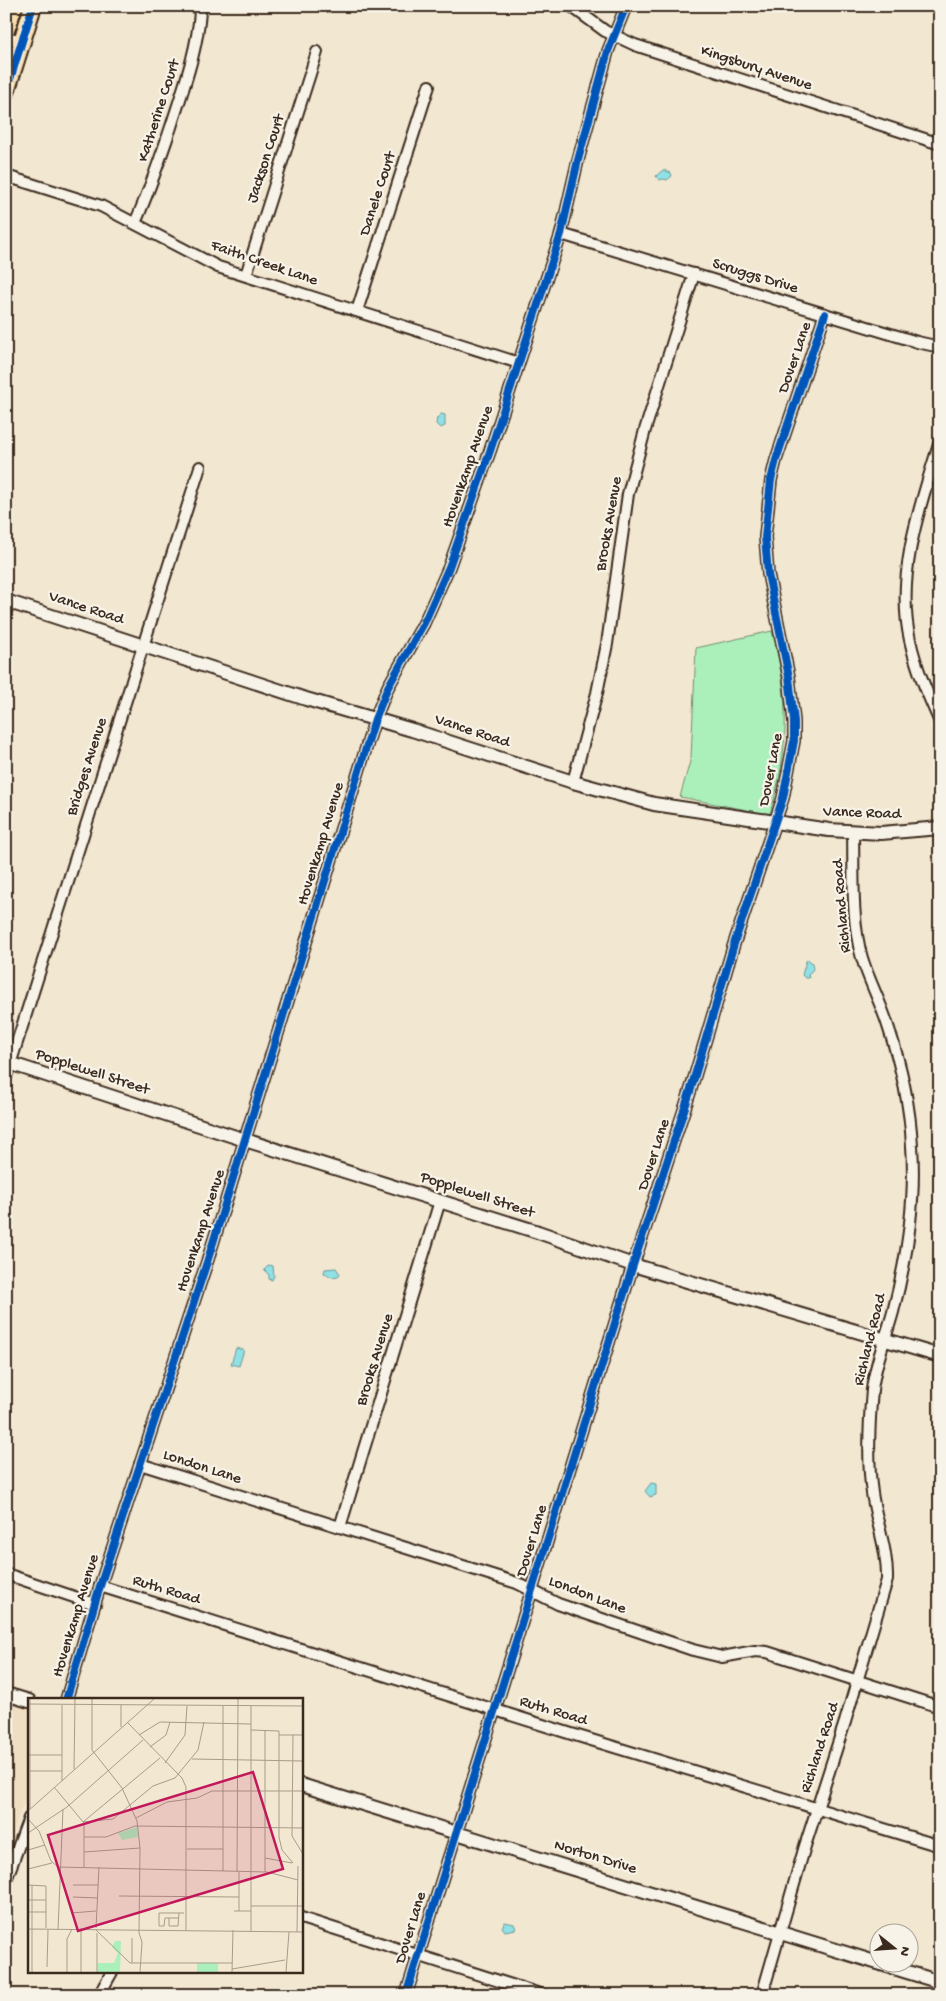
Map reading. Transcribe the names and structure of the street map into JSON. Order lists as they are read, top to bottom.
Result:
{
  "streets": {
    "street": [
      "Kingsbury Avenue",
      "Katherine Court",
      "Jackson Court",
      "Danele Court",
      "Faith Creek Lane",
      "Scruggs Drive",
      "Dover Lane",
      "Hovenkamp Avenue",
      "Brooks Avenue",
      "Vance Road",
      "Bridges Avenue",
      "Richland Road",
      "Popplewell Street",
      "London Lane",
      "Ruth Road",
      "Norton Drive"
    ]
  },
  "crossings": [
    ["Kingsbury Avenue", "Hovenkamp Avenue"],
    ["Katherine Court", "Faith Creek Lane"],
    ["Jackson Court", "Faith Creek Lane"],
    ["Danele Court", "Faith Creek Lane"],
    ["Faith Creek Lane", "Hovenkamp Avenue"],
    ["Scruggs Drive", "Dover Lane"],
    ["Scruggs Drive", "Hovenkamp Avenue"],
    ["Scruggs Drive", "Brooks Avenue"],
    ["Dover Lane", "Vance Road"],
    ["Dover Lane", "Popplewell Street"],
    ["Dover Lane", "London Lane"],
    ["Dover Lane", "Ruth Road"],
    ["Dover Lane", "Norton Drive"],
    ["Hovenkamp Avenue", "Vance Road"],
    ["Hovenkamp Avenue", "Popplewell Street"],
    ["Hovenkamp Avenue", "London Lane"],
    ["Hovenkamp Avenue", "Ruth Road"],
    ["Brooks Avenue", "Vance Road"],
    ["Brooks Avenue", "Popplewell Street"],
    ["Brooks Avenue", "London Lane"],
    ["Vance Road", "Bridges Avenue"],
    ["Vance Road", "Richland Road"],
    ["Bridges Avenue", "Popplewell Street"],
    ["Richland Road", "Popplewell Street"],
    ["Richland Road", "London Lane"],
    ["Richland Road", "Ruth Road"],
    ["Richland Road", "Norton Drive"]
  ],
  "north": "right"
}
